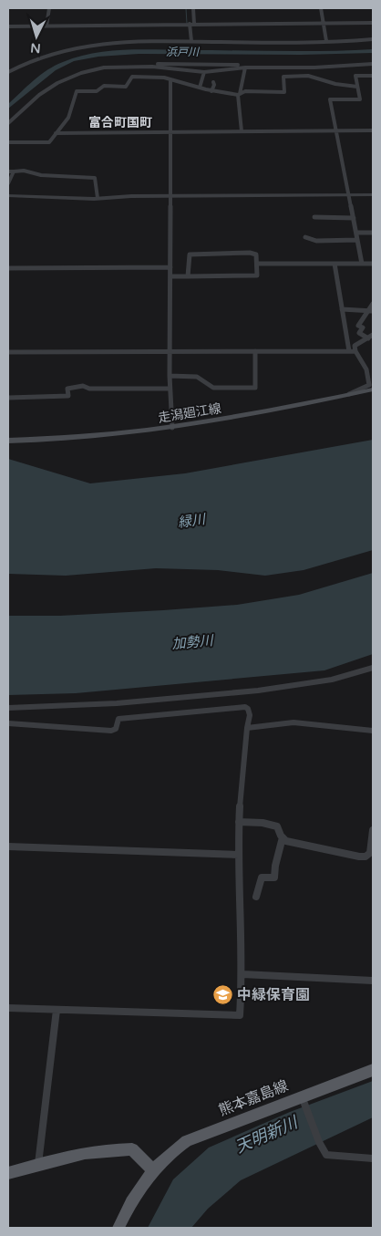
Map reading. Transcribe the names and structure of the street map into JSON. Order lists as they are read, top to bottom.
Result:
{
  "streets": {
    "main road": ["走潟廻江線", "熊本嘉島線"]
  },
  "districts": ["富合町国町"],
  "water": [
    "浜戸川",
    "緑川",
    "加勢川",
    "天明新川"
  ],
  "places": {
    "school or university": ["中緑保育園"]
  },
  "north": "bottom"
}
